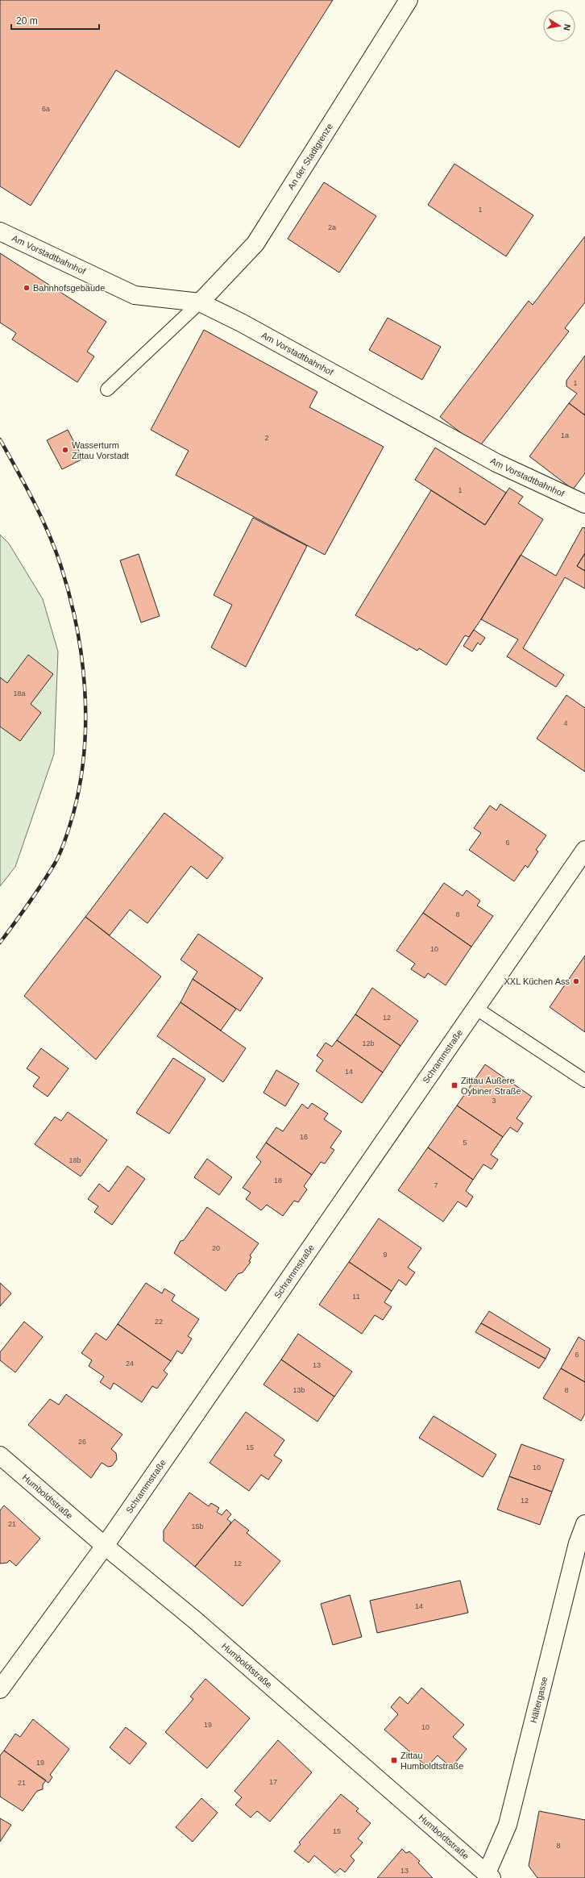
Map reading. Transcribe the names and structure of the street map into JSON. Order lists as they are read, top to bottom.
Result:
{
  "streets": {
    "main road": [
      "An der Stadtgrenze",
      "Am Vorstadtbahnhof",
      "Schrammstraße",
      "Humboldtstraße",
      "Hältergasse"
    ]
  },
  "crossings": [
    ["An der Stadtgrenze", "Am Vorstadtbahnhof"],
    ["Schrammstraße", "Humboldtstraße"],
    ["Humboldtstraße", "Hältergasse"]
  ],
  "places": {
    "other": ["Bahnhofsgebäude", "Wasserturm Zittau Vorstadt", "XXL Küchen Ass"],
    "transit": ["Zittau Äußere Oybiner Straße", "Zittau Humboldtstraße"]
  },
  "house_numbers": [
    "6a",
    "1",
    "2a",
    "1",
    "1a",
    "2",
    "1",
    "18a",
    "4",
    "6",
    "8",
    "10",
    "12",
    "12b",
    "14",
    "3",
    "16",
    "5",
    "18b",
    "18",
    "7",
    "20",
    "9",
    "11",
    "22",
    "6",
    "24",
    "13",
    "13b",
    "8",
    "26",
    "15",
    "10",
    "12",
    "21",
    "15b",
    "12",
    "14",
    "19",
    "10",
    "19",
    "17",
    "21",
    "15",
    "8",
    "13"
  ],
  "scale_bar": "20 m",
  "north": "right"
}
